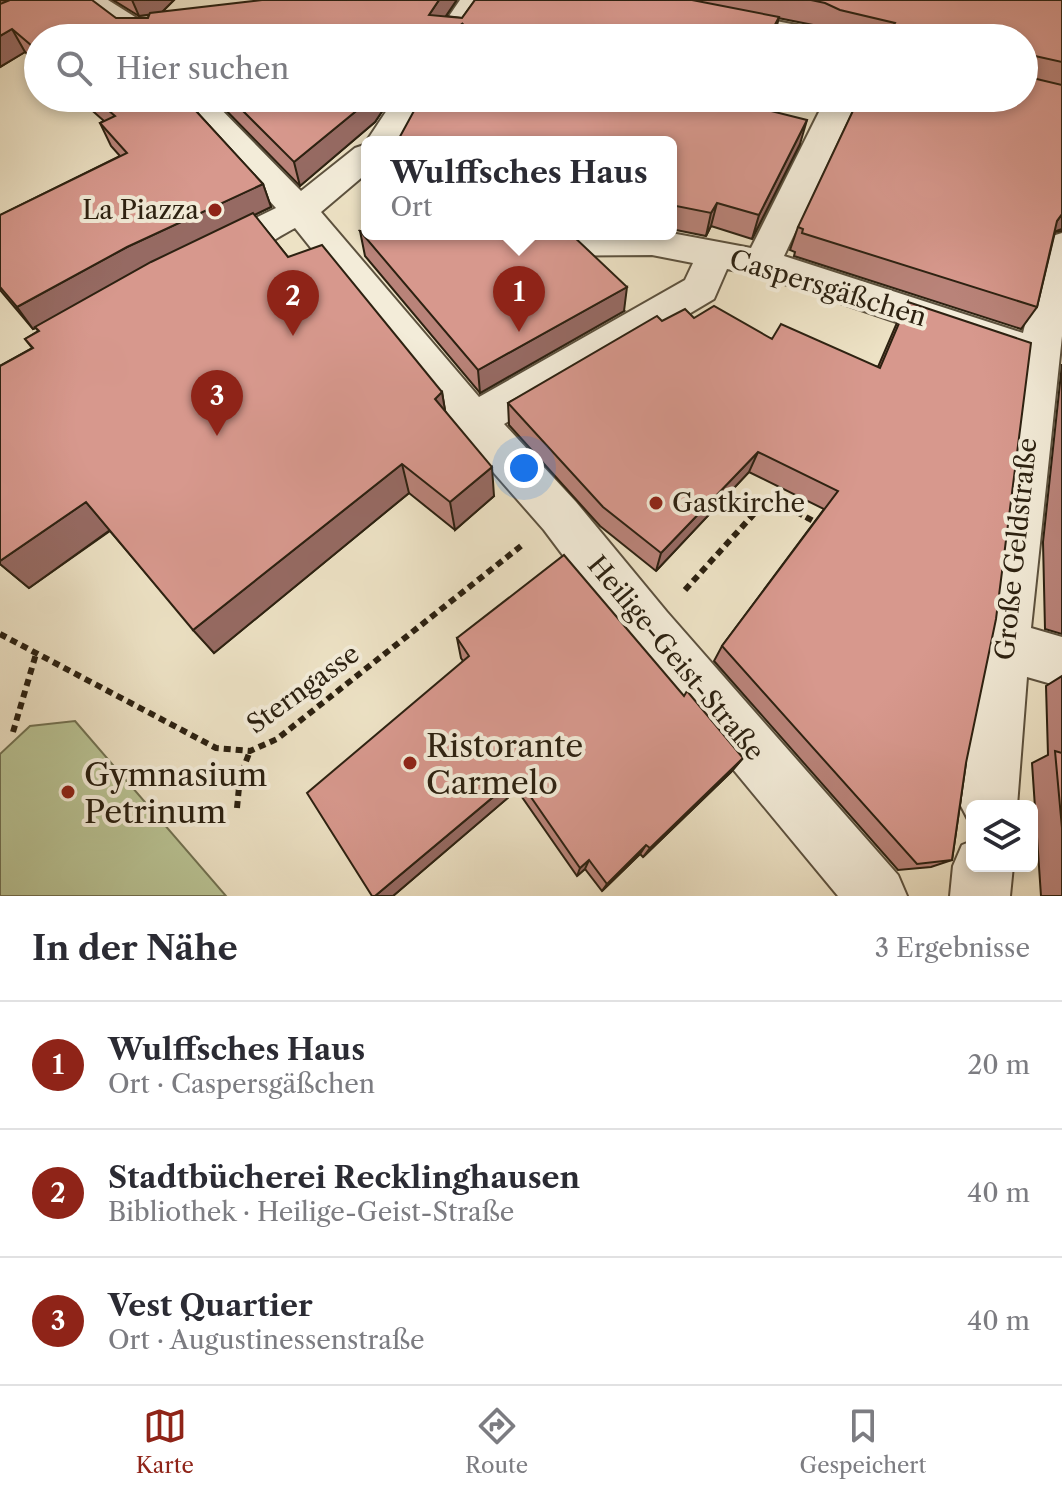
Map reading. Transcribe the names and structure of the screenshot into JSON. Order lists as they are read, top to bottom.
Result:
{
  "streets": {
    "street": ["Caspersgäßchen", "Große Geldstraße", "Heilige-Geist-Straße"],
    "path": ["Sterngasse"]
  },
  "crossings": [
    ["Caspersgäßchen", "Große Geldstraße"],
    ["Heilige-Geist-Straße", "Sterngasse"]
  ],
  "places": [
    "La Piazza",
    "Gastkirche",
    "Ristorante Carmelo",
    "Gymnasium Petrinum"
  ],
  "page": {
    "search": "Hier suchen",
    "popup": ["Wulffsches Haus", "Ort"],
    "pins": ["1", "2", "3"],
    "heading": ["In der Nähe", "3 Ergebnisse"],
    "list": [
      {
        "mark": "1",
        "name": "Wulffsches Haus",
        "note": "Ort · Caspersgäßchen",
        "value": "20 m"
      },
      {
        "mark": "2",
        "name": "Stadtbücherei Recklinghausen",
        "note": "Bibliothek · Heilige-Geist-Straße",
        "value": "40 m"
      },
      {
        "mark": "3",
        "name": "Vest Quartier",
        "note": "Ort · Augustinessenstraße",
        "value": "40 m"
      }
    ],
    "nav": ["Karte", "Route", "Gespeichert"]
  }
}
